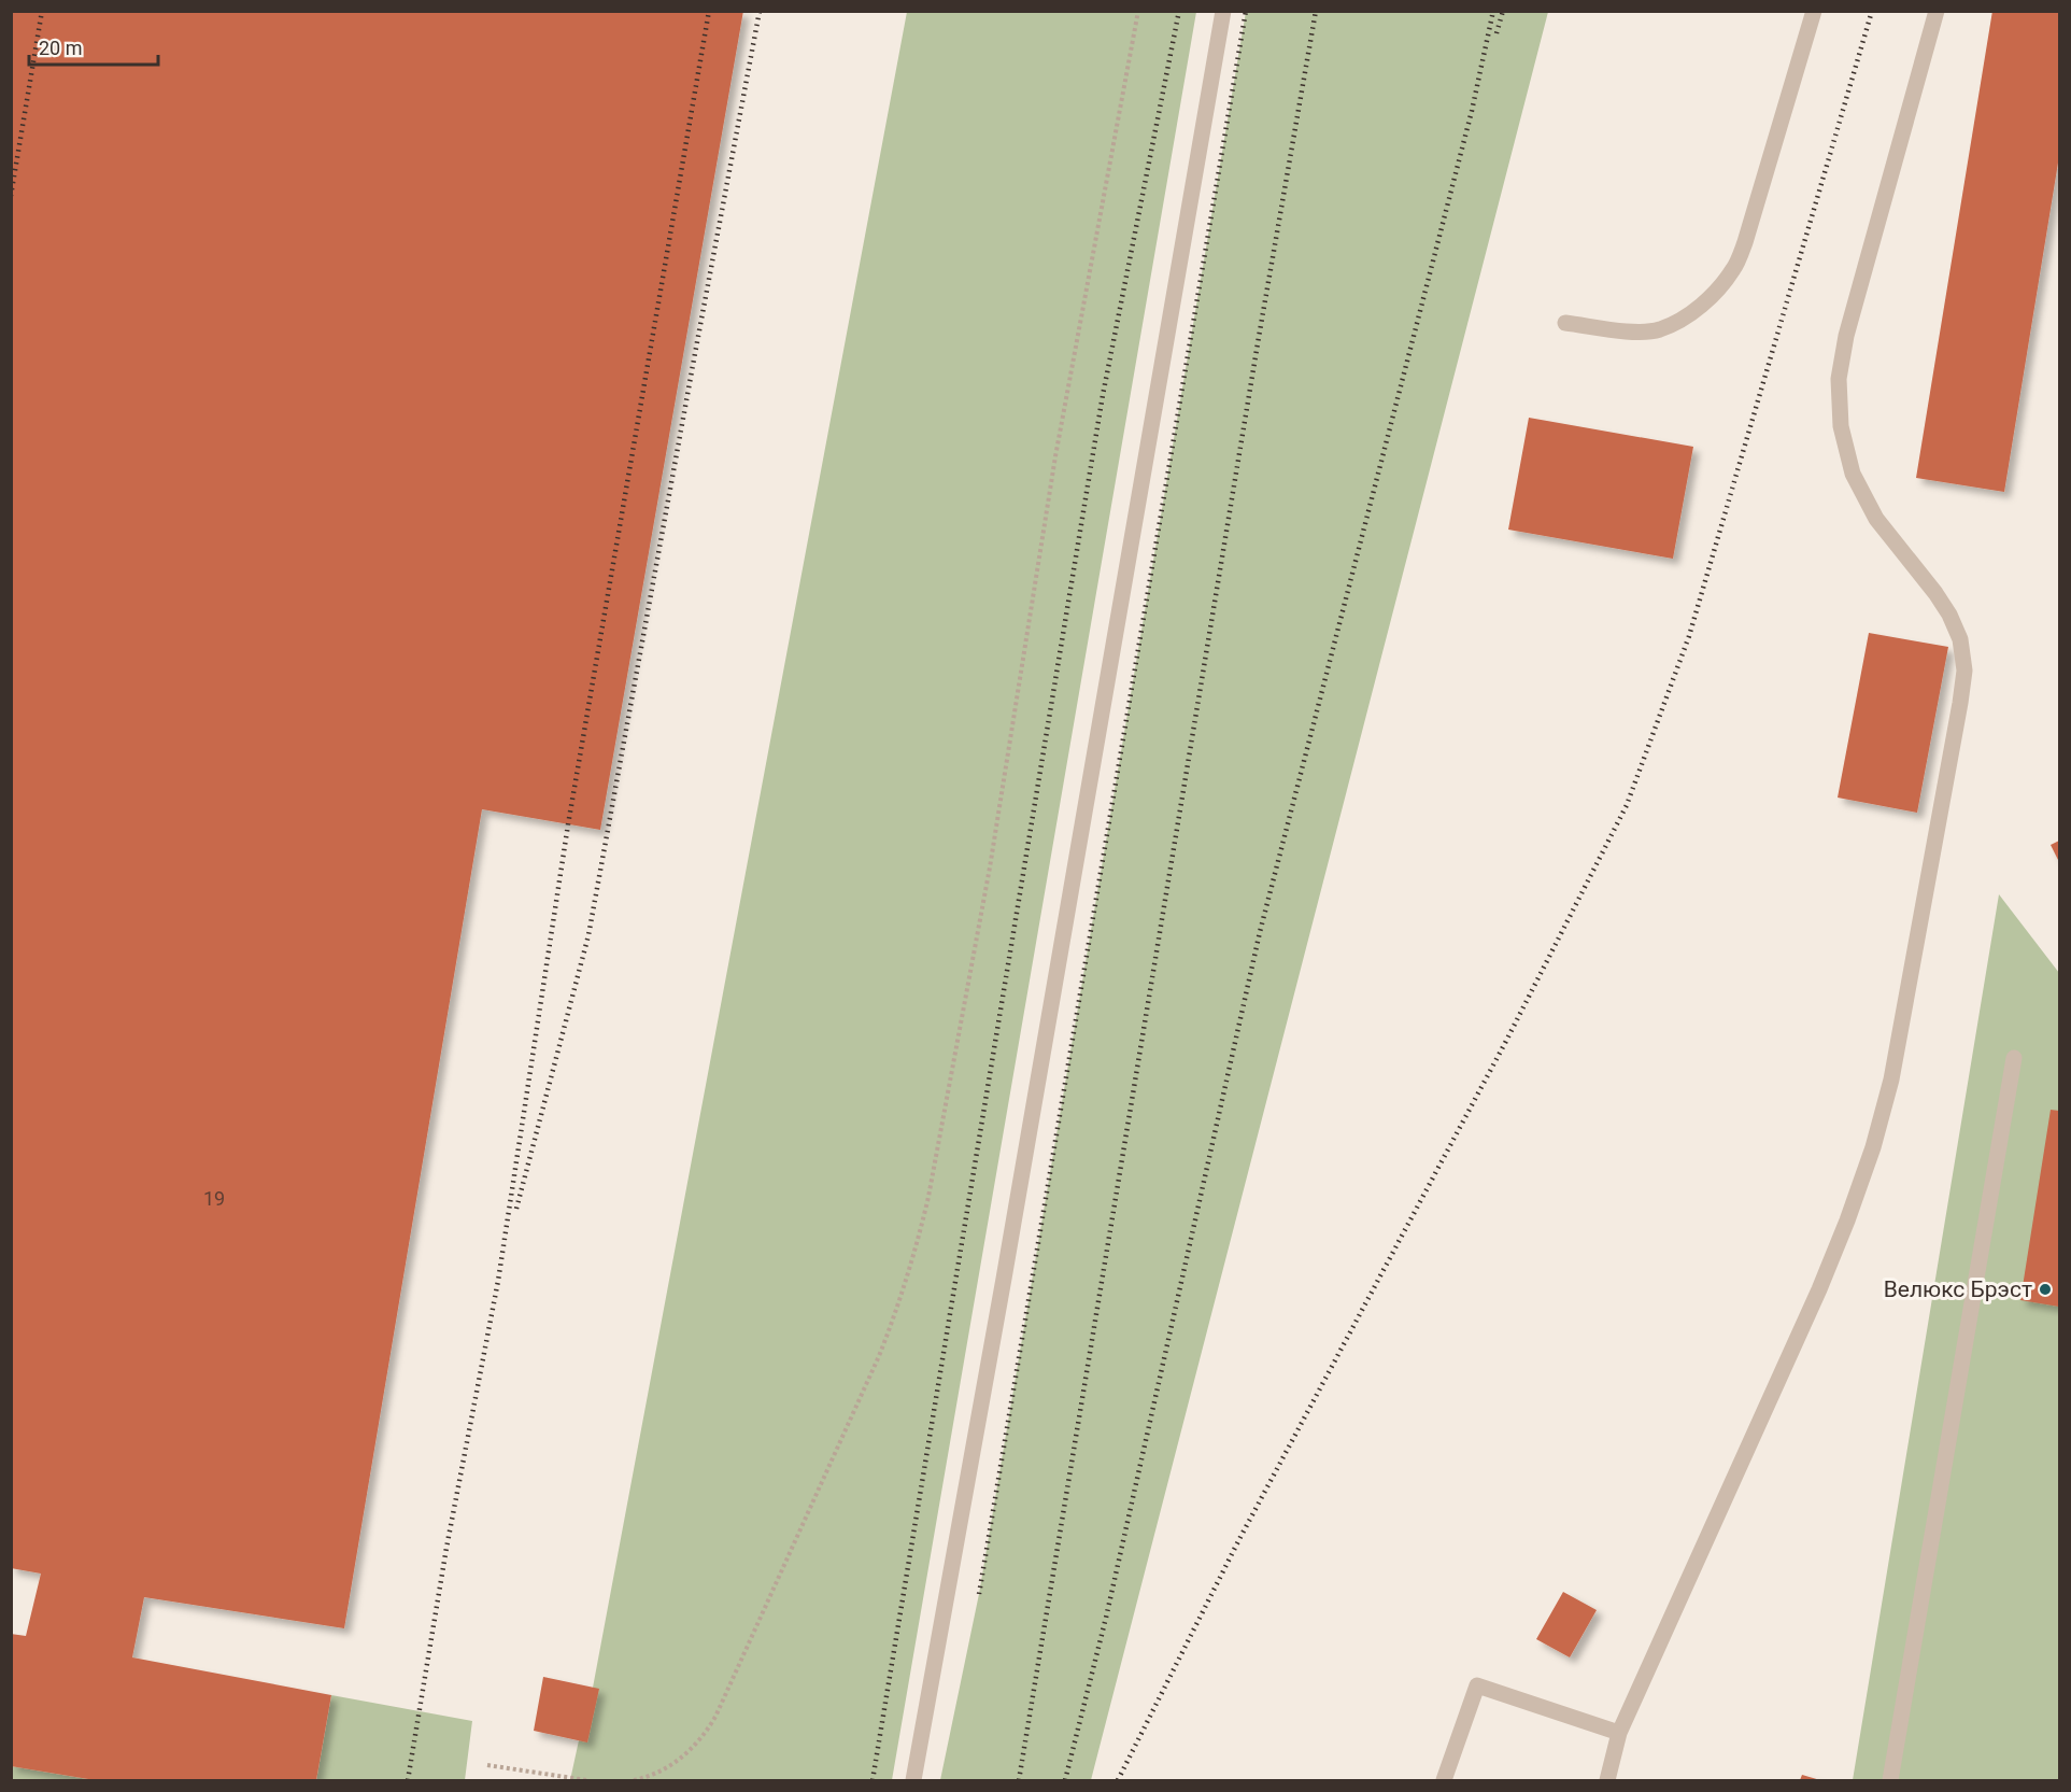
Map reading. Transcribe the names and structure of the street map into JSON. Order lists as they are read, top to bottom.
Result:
{
  "places": ["Велюкс Брэст"],
  "house_numbers": ["19"],
  "scale_bar": "20 m"
}
